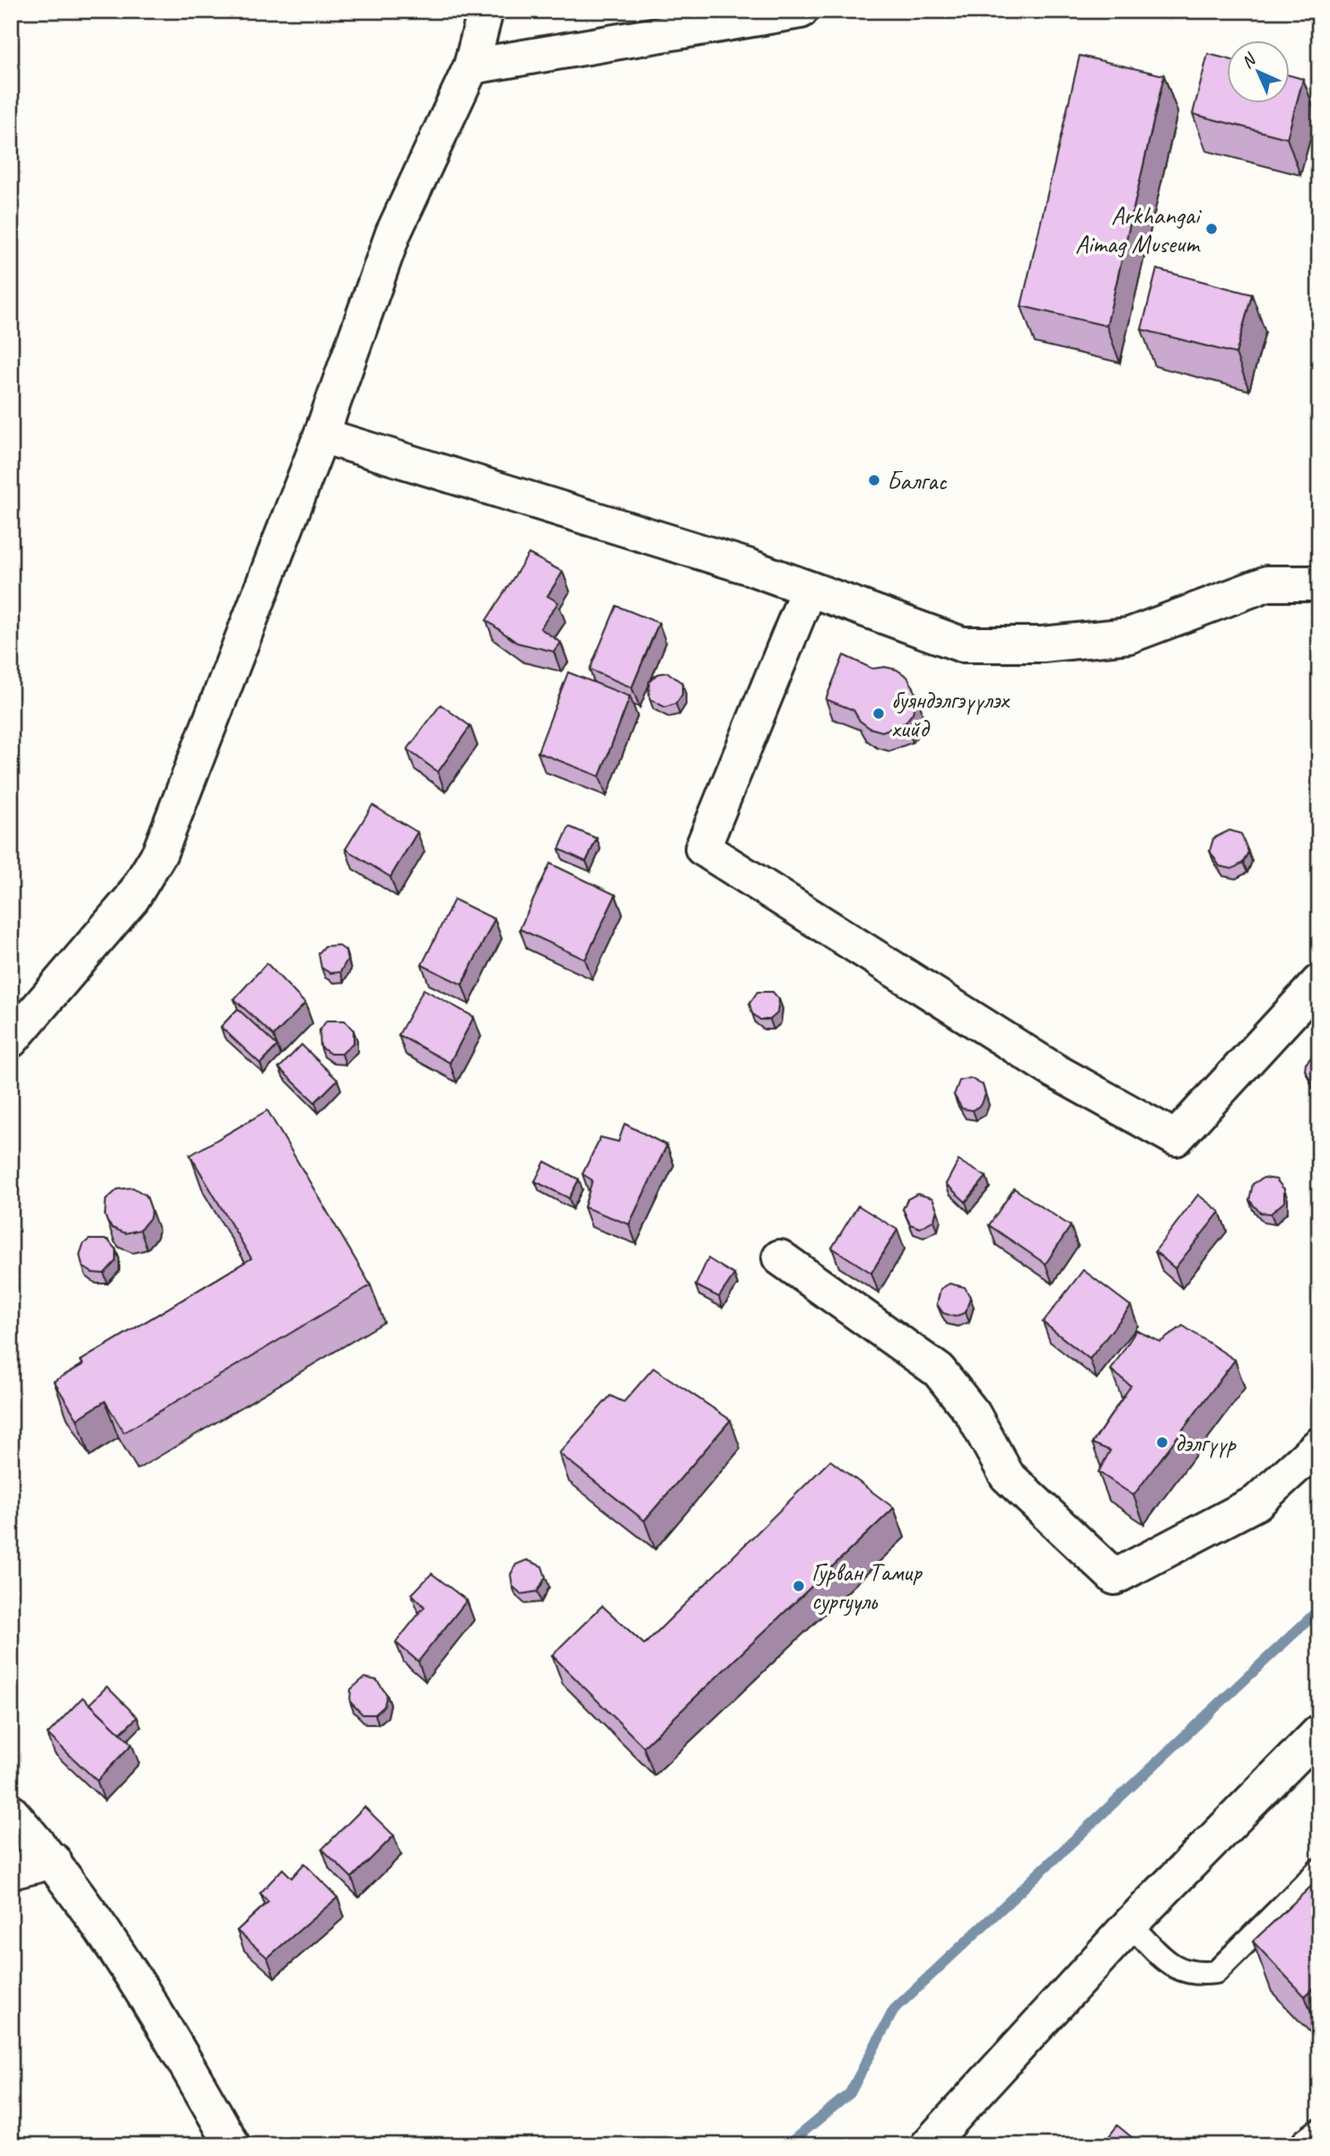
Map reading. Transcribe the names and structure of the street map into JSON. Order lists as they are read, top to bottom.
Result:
{
  "places": [
    "Arkhangai Aimag Museum",
    "Балгас",
    "буяндэлгэүүлэх хийд",
    "дэлгүүр",
    "Гурван Тамир сургууль"
  ],
  "north": "top left"
}
